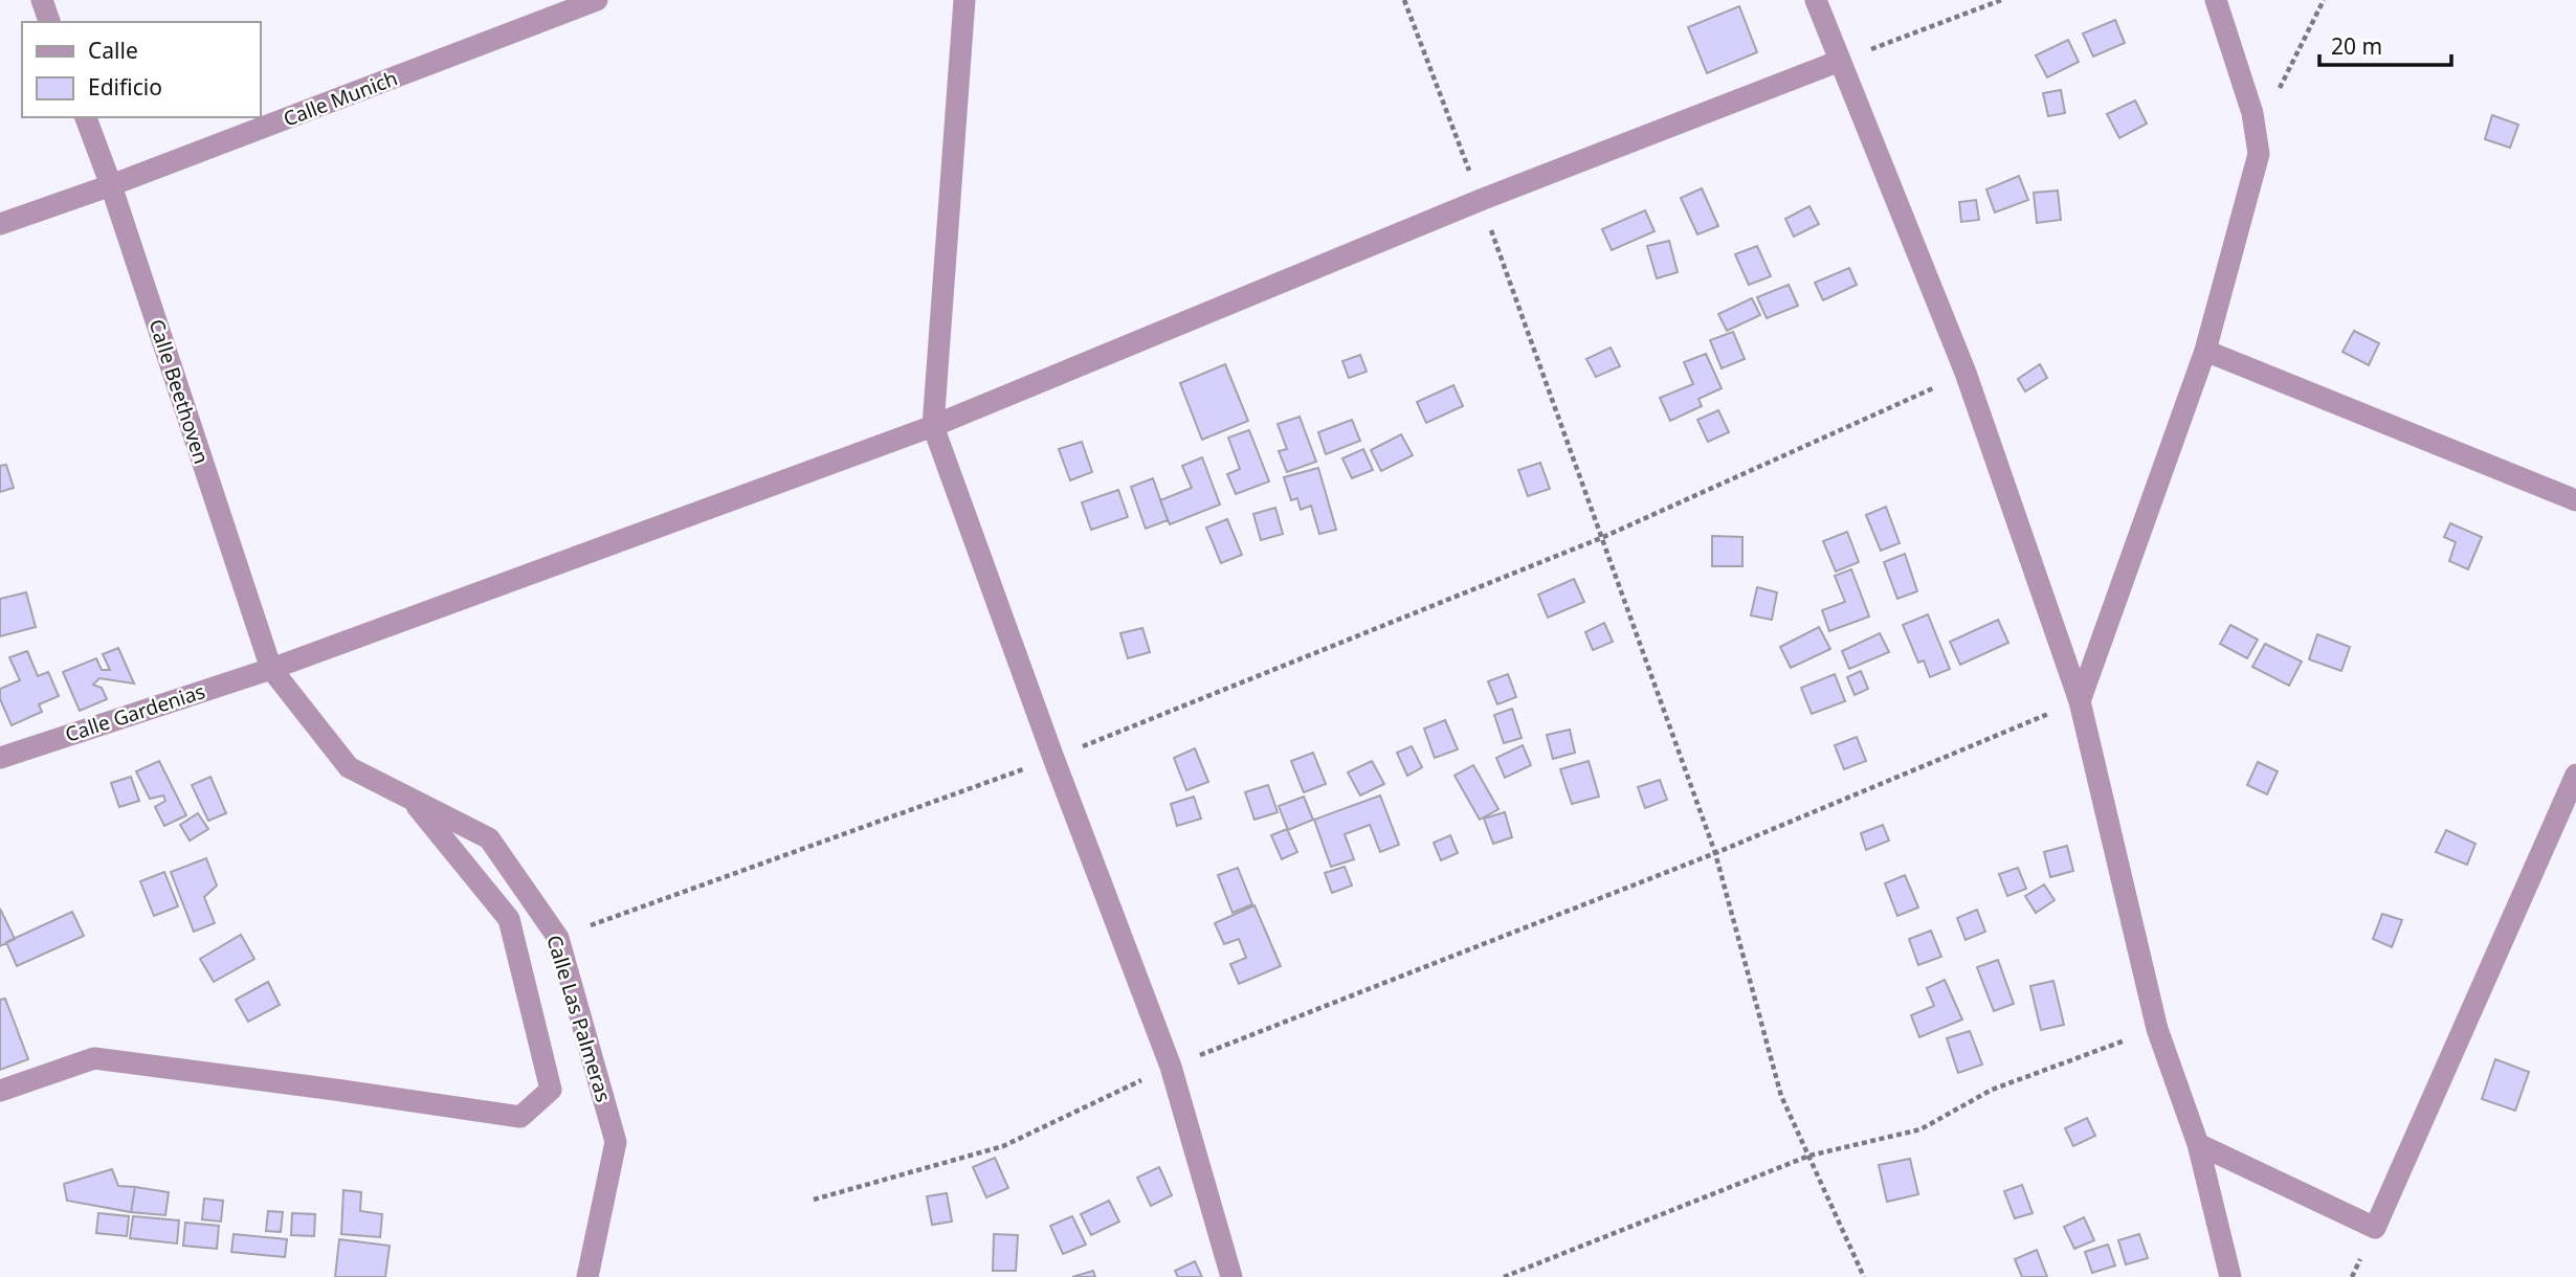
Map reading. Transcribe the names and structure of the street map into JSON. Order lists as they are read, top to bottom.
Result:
{
  "streets": {
    "street": [
      "Calle Munich",
      "Calle Beethoven",
      "Calle Gardenias",
      "Calle Las Palmeras"
    ]
  },
  "crossings": [
    ["Calle Munich", "Calle Beethoven"],
    ["Calle Beethoven", "Calle Gardenias"],
    ["Calle Beethoven", "Calle Las Palmeras"],
    ["Calle Gardenias", "Calle Las Palmeras"]
  ],
  "legend": ["Calle", "Edificio"],
  "scale_bar": "20 m"
}
